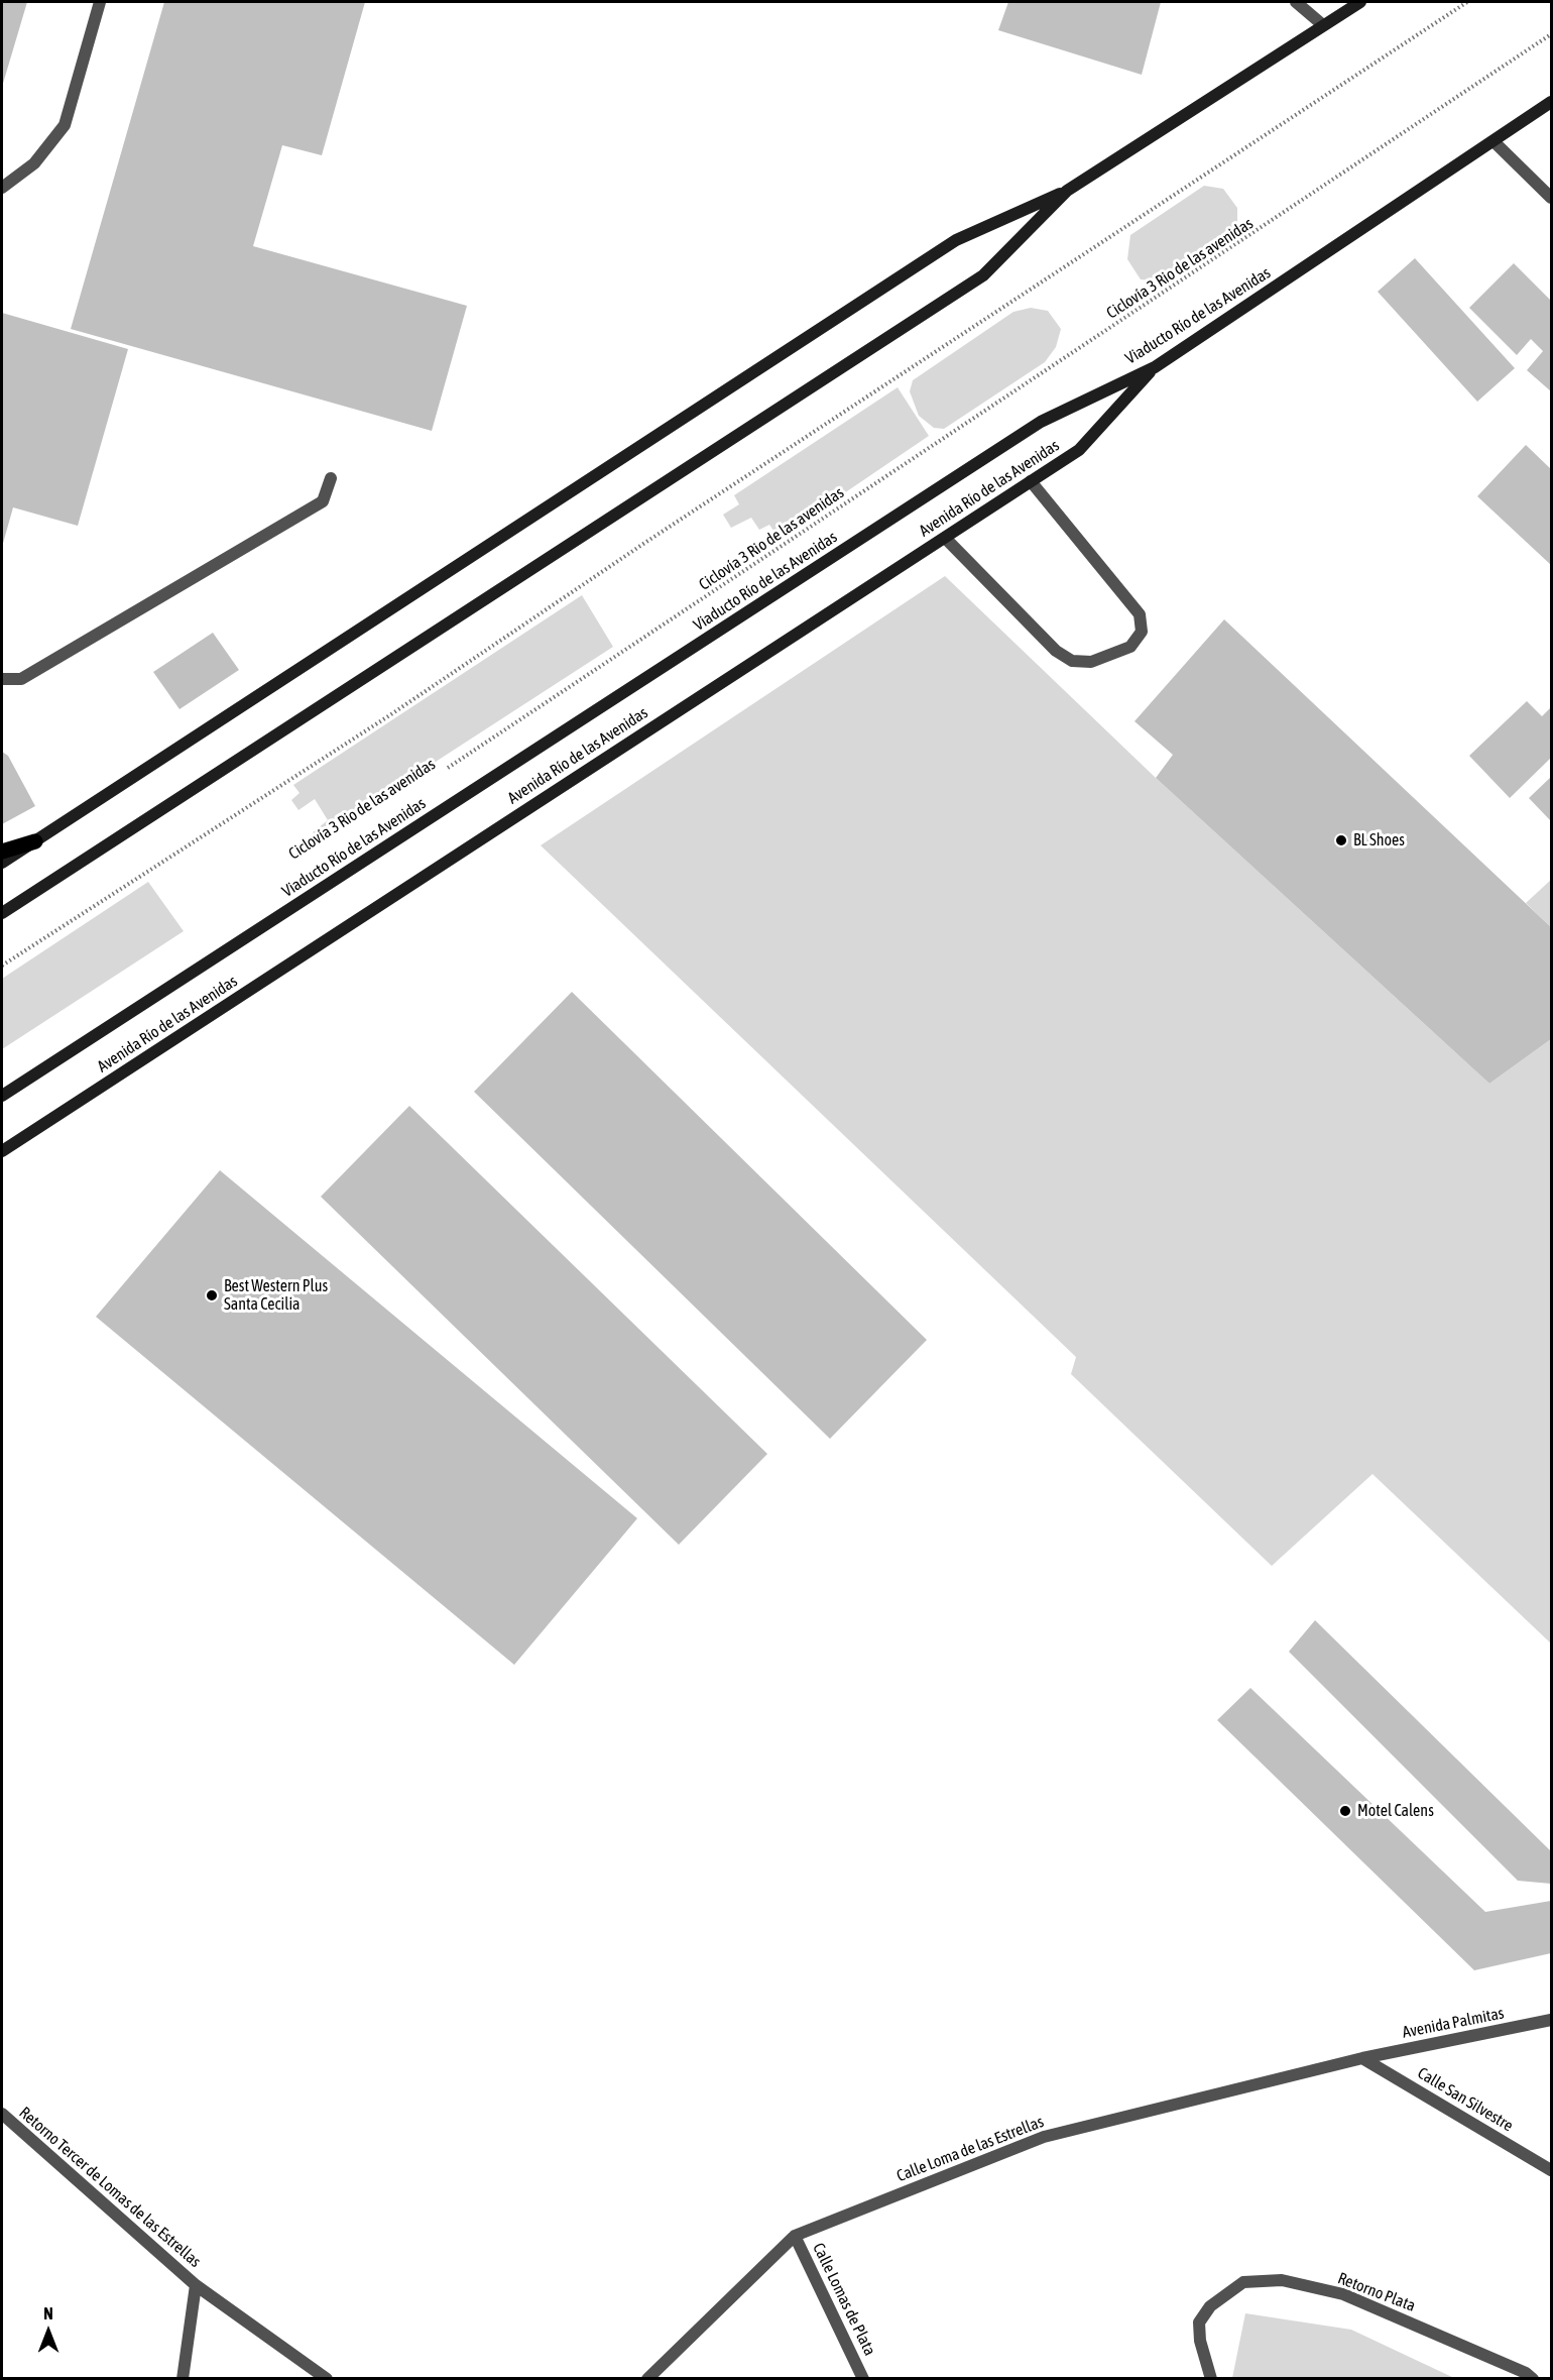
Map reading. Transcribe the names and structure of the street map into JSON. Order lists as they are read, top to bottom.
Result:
{
  "streets": {
    "main road": ["Viaducto Río de las Avenidas", "Avenida Río de las Avenidas"],
    "street": [
      "Avenida Palmitas",
      "Calle San Silvestre",
      "Calle Loma de las Estrellas",
      "Retorno Tercer de Lomas de las Estrellas",
      "Retorno Plata",
      "Calle Lomas de Plata"
    ],
    "path": ["Ciclovía 3 Rio de las avenidas"]
  },
  "crossings": [
    ["Viaducto Río de las Avenidas", "Avenida Río de las Avenidas"],
    ["Avenida Palmitas", "Calle San Silvestre"],
    ["Avenida Palmitas", "Calle Loma de las Estrellas"],
    ["Calle San Silvestre", "Calle Loma de las Estrellas"],
    ["Calle Loma de las Estrellas", "Calle Lomas de Plata"]
  ],
  "places": ["BL Shoes", "Best Western Plus Santa Cecilia", "Motel Calens"],
  "north": "top"
}
